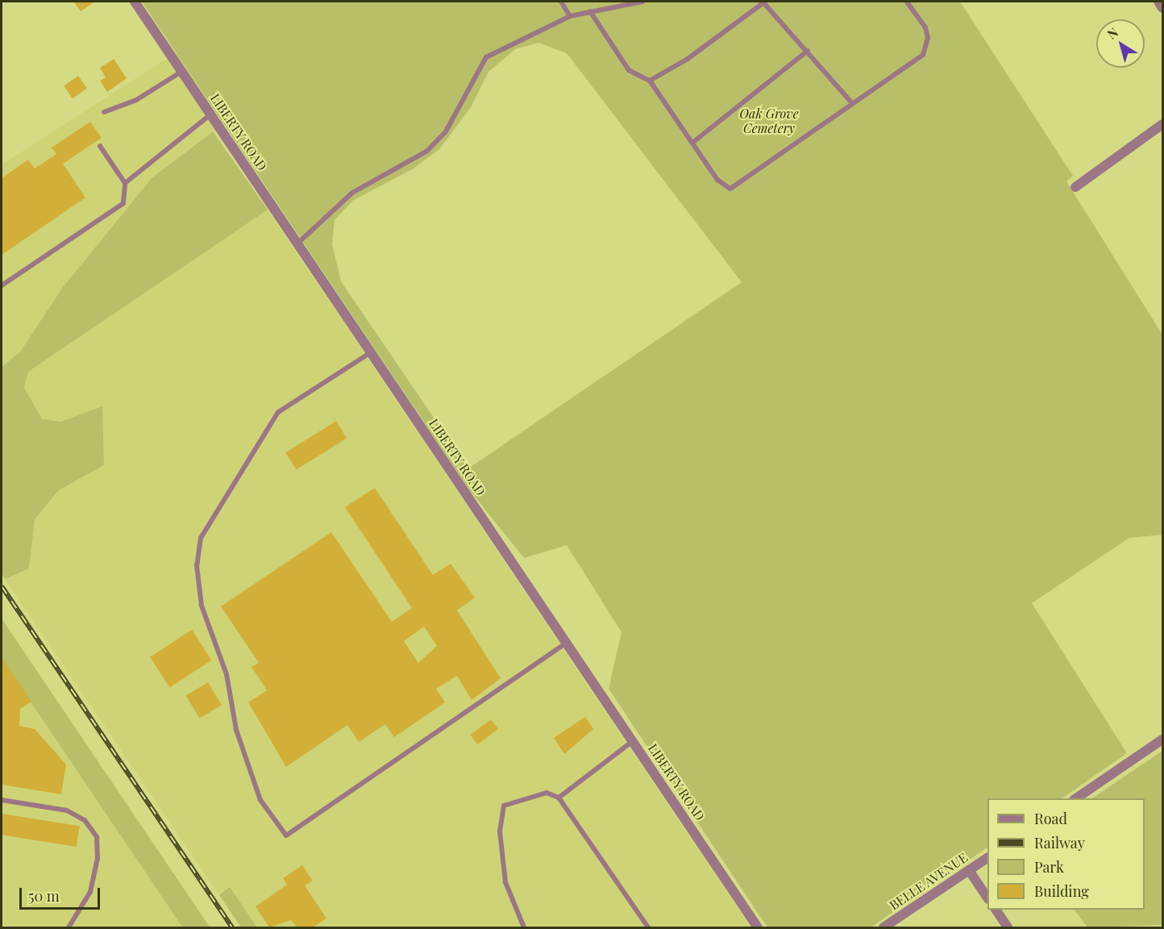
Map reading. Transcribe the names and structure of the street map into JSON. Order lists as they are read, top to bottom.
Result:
{
  "streets": {
    "street": ["LIBERTY ROAD", "BELLE AVENUE"]
  },
  "parks": ["Oak Grove Cemetery"],
  "legend": [
    "Road",
    "Railway",
    "Park",
    "Building"
  ],
  "scale_bar": "50 m",
  "north": "top left"
}
